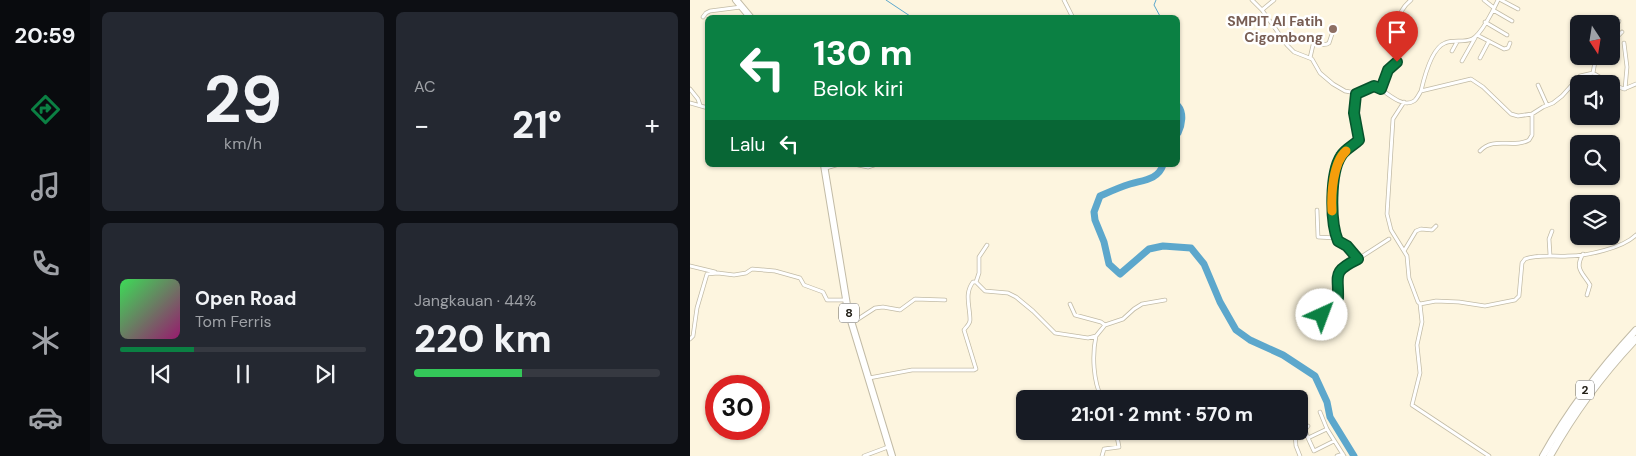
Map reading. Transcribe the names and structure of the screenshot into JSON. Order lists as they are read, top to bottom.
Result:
{
  "streets": {
    "highway": ["8", "2"]
  },
  "places": ["SMPIT Al Fatih Cigombong"],
  "north": "bottom",
  "page": {
    "tabs": "20:59",
    "tile": [
      ["29", "km/h"],
      "AC",
      ["Jangkauan · 44%", "220 km"]
    ],
    "turn": ["130 m", "Belok kiri"],
    "heat": ["−", "21°", "+"],
    "then": "Lalu",
    "song": ["Open Road", "Tom Ferris"],
    "limit": "30",
    "trip": "21:01 · 2 mnt · 570 m"
  }
}
